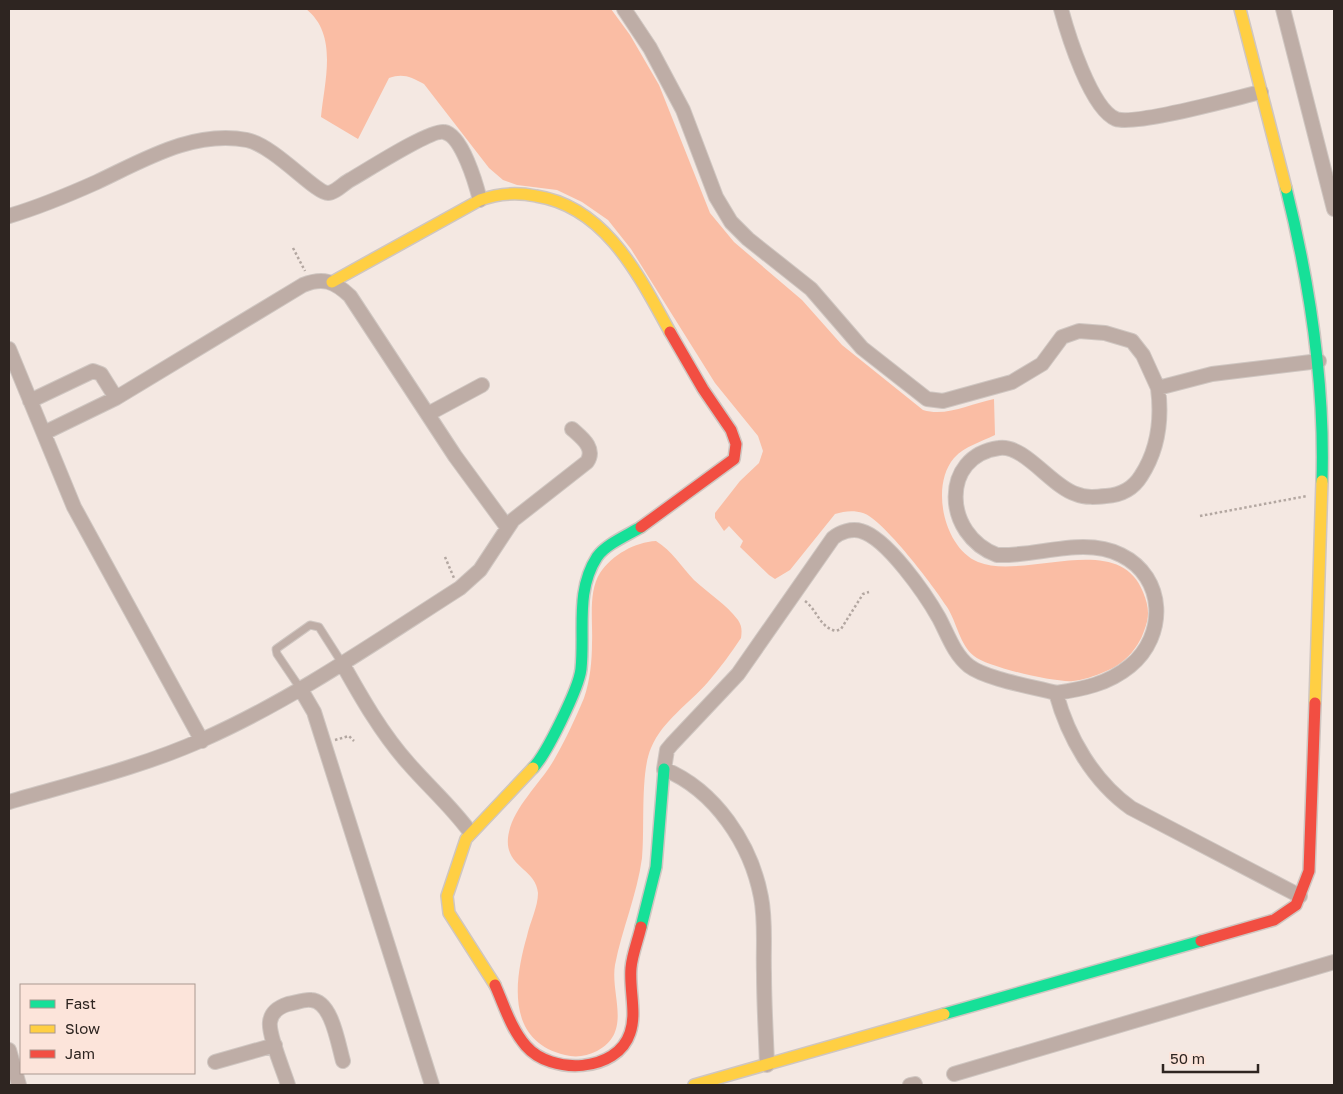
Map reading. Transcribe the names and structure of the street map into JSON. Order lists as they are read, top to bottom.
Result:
{
  "legend": ["Fast", "Slow", "Jam"],
  "scale_bar": "50 m"
}
